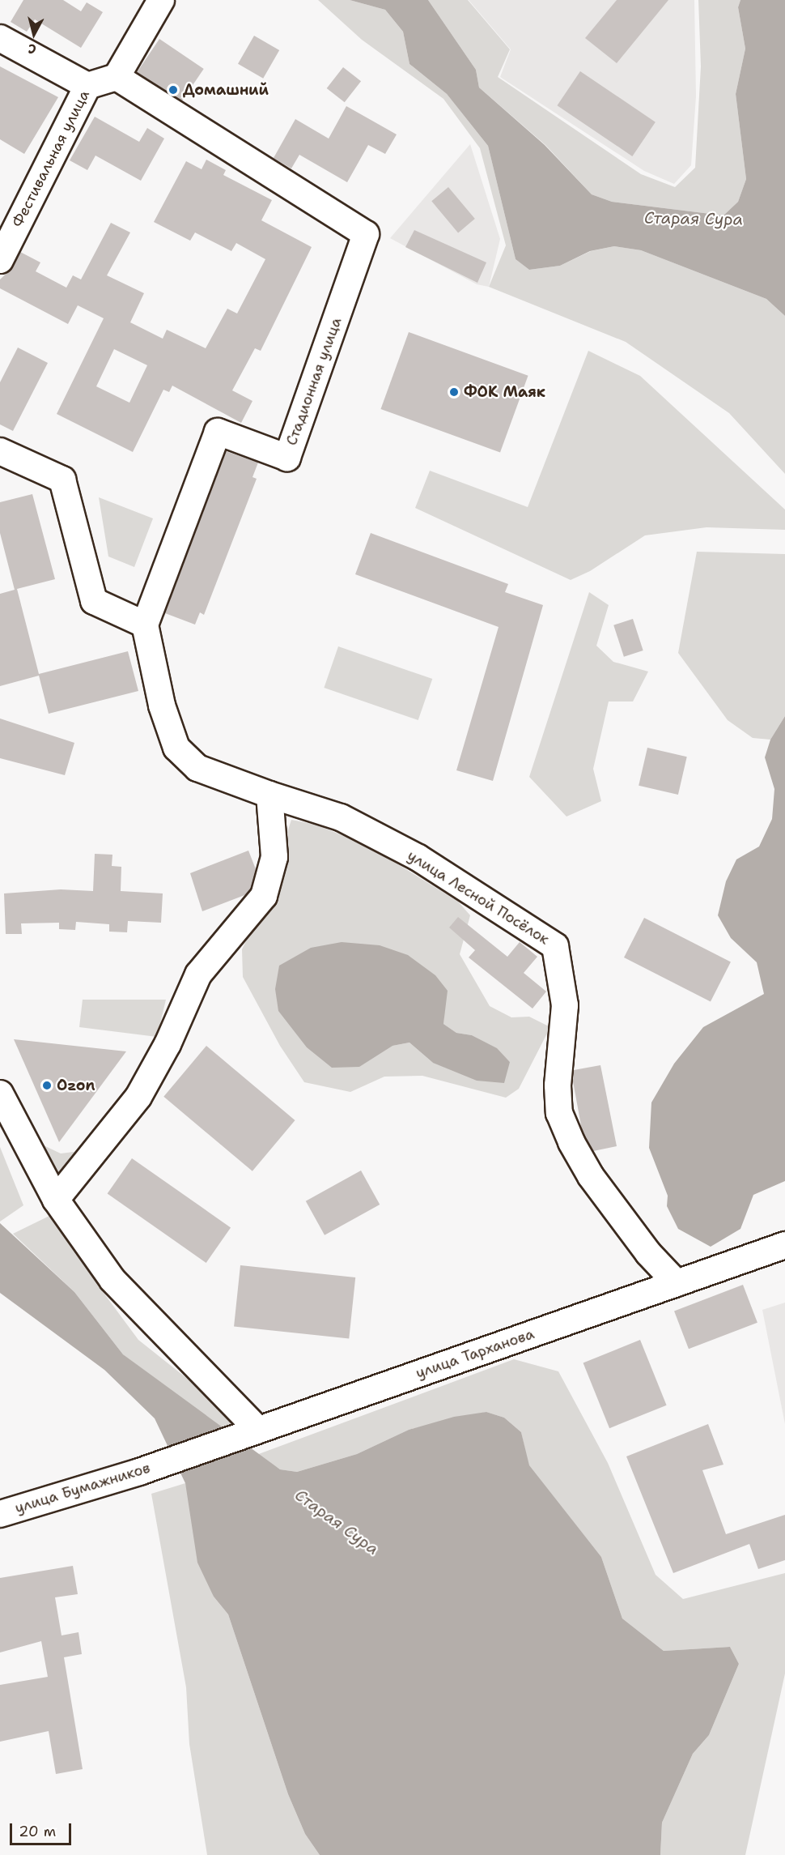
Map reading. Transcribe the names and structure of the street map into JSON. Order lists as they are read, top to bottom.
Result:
{
  "streets": {
    "street": [
      "Фестивальная улица",
      "Стадионная улица",
      "улица Лесной Посёлок",
      "улица Тарханова",
      "улица Бумажников"
    ]
  },
  "crossings": [
    ["Фестивальная улица", "Стадионная улица"],
    ["Стадионная улица", "улица Лесной Посёлок"],
    ["улица Лесной Посёлок", "улица Тарханова"],
    ["улица Тарханова", "улица Бумажников"]
  ],
  "water": ["Старая Сура"],
  "places": ["Домашний", "ФОК Маяк", "Ozon"],
  "scale_bar": "20 m",
  "north": "bottom"
}
